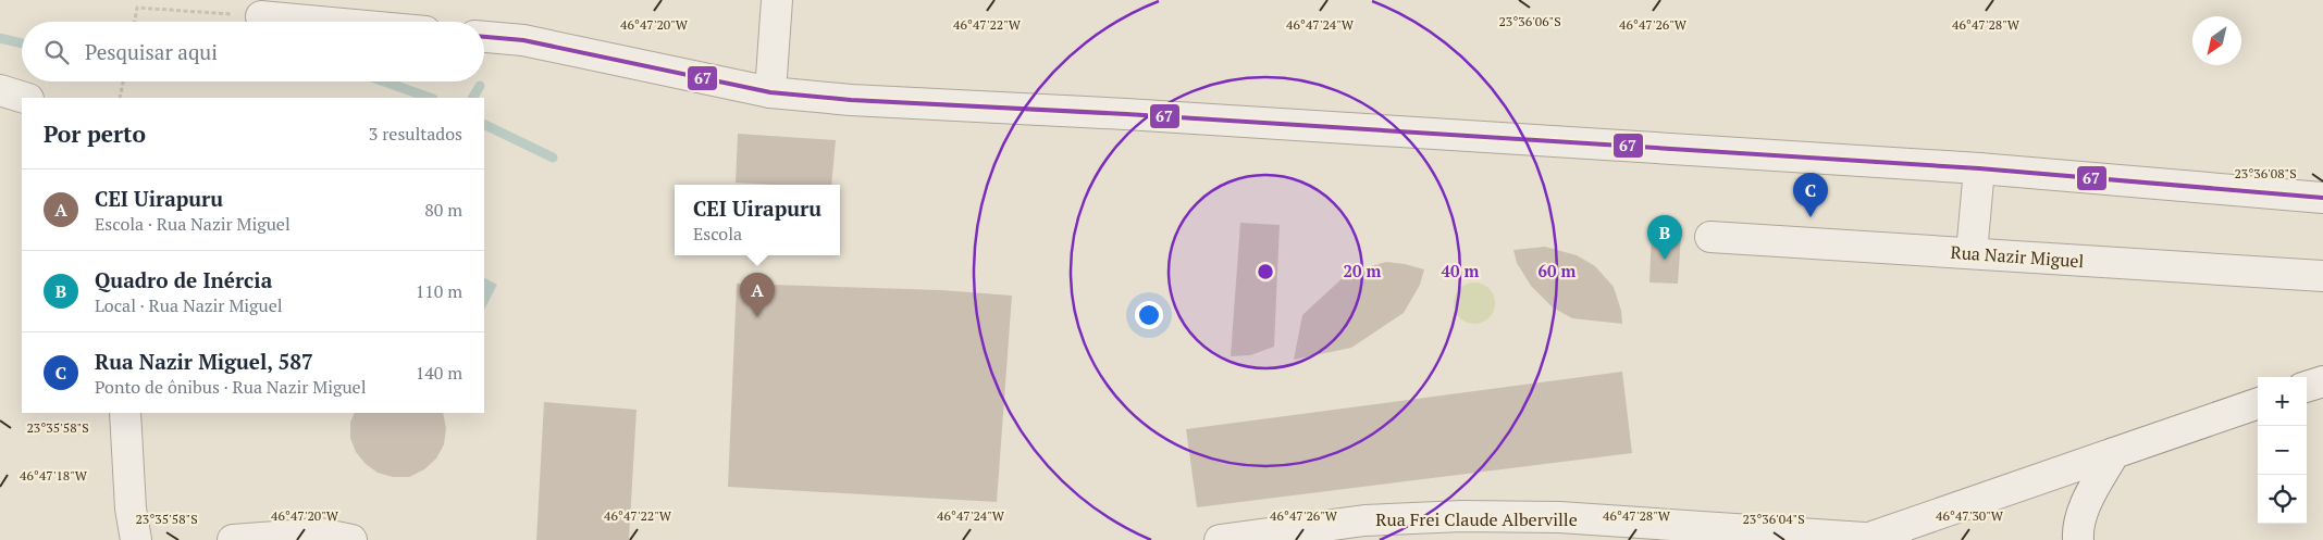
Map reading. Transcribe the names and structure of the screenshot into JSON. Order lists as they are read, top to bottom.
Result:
{
  "streets": {
    "street": ["Rua Nazir Miguel", "Rua Frei Claude Alberville"]
  },
  "lines": ["transit line 67"],
  "north": "bottom left",
  "page": {
    "search": "Pesquisar aqui",
    "heading": ["Por perto", "3 resultados"],
    "list": [
      {
        "mark": "A",
        "name": "CEI Uirapuru",
        "note": "Escola · Rua Nazir Miguel",
        "value": "80 m"
      },
      {
        "mark": "B",
        "name": "Quadro de Inércia",
        "note": "Local · Rua Nazir Miguel",
        "value": "110 m"
      },
      {
        "mark": "C",
        "name": "Rua Nazir Miguel, 587",
        "note": "Ponto de ônibus · Rua Nazir Miguel",
        "value": "140 m"
      }
    ],
    "pins": ["C", "B", "A"],
    "popup": ["CEI Uirapuru", "Escola"],
    "map_buttons": ["+", "−"]
  },
  "coordinates": [
    "23°36'06\"S",
    "46°47'20\"W",
    "46°47'22\"W",
    "46°47'24\"W",
    "46°47'26\"W",
    "46°47'28\"W",
    "23°36'08\"S",
    "23°35'58\"S",
    "46°47'18\"W",
    "46°47'30\"W",
    "23°36'04\"S"
  ],
  "rings": ["20 m", "40 m", "60 m"]
}
